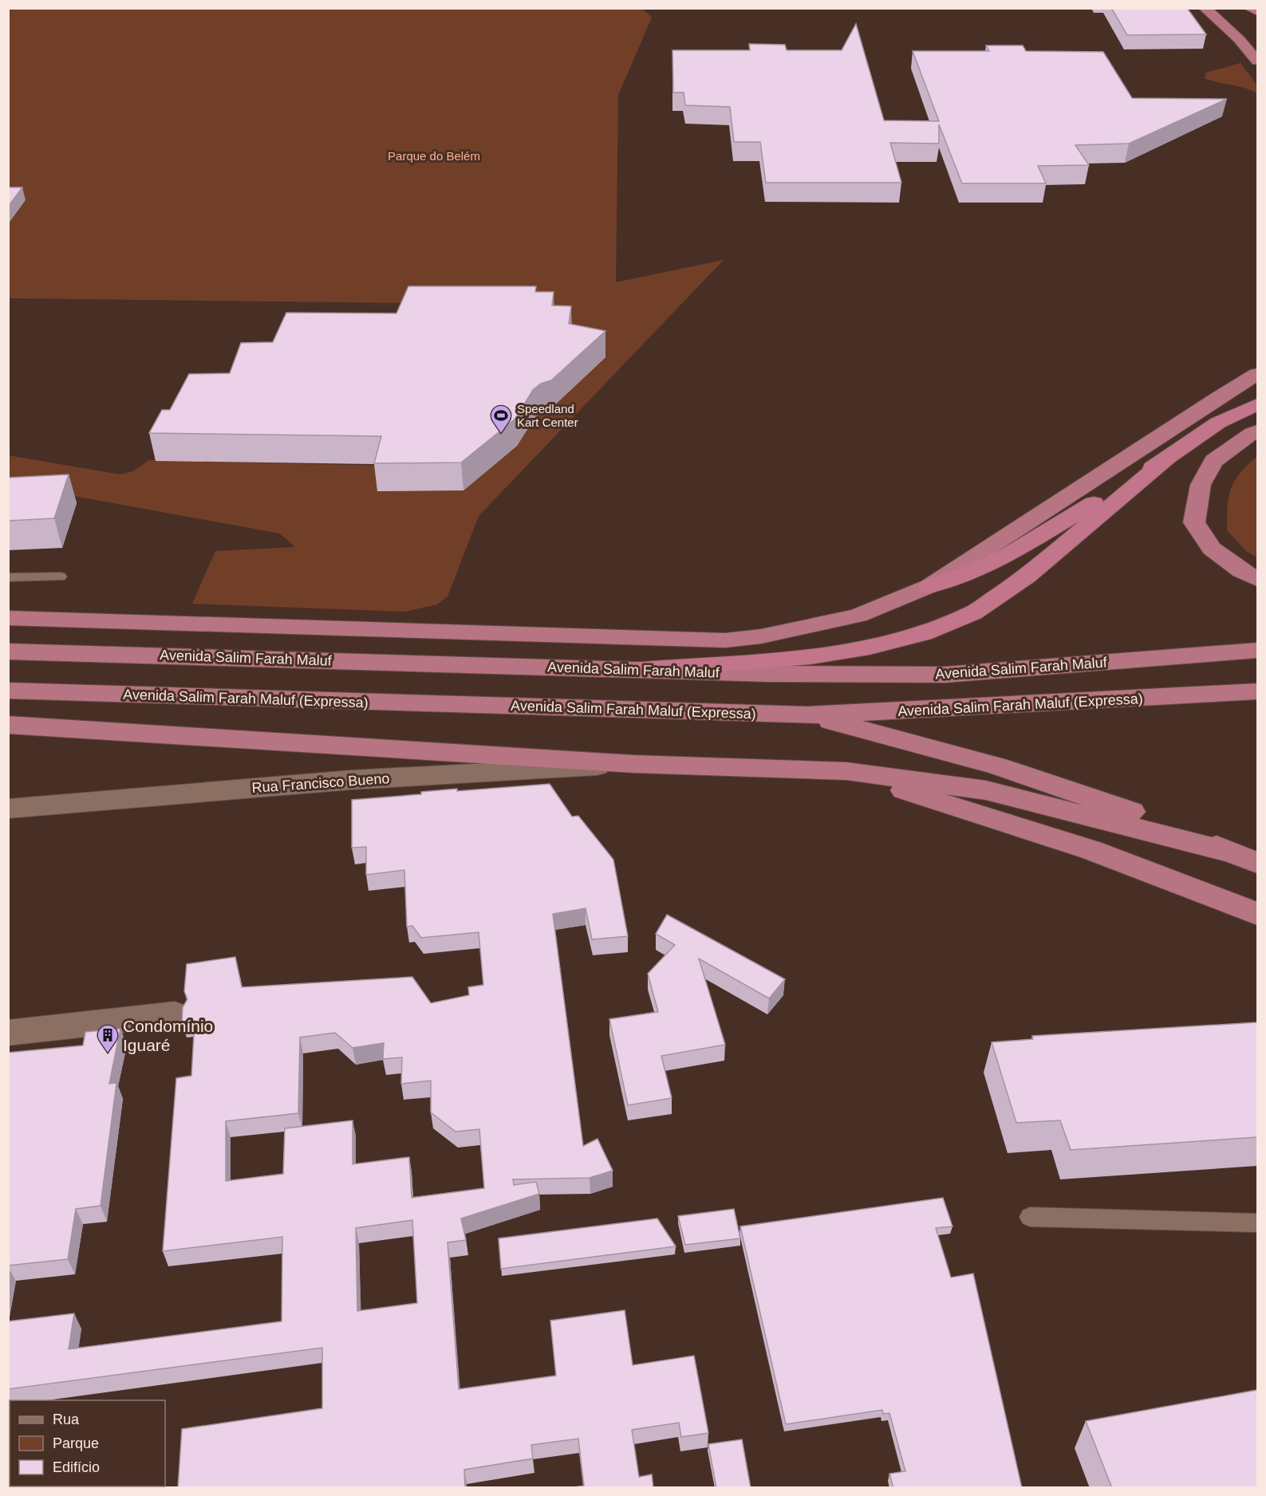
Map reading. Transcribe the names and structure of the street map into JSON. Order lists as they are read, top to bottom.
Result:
{
  "streets": {
    "highway": ["Avenida Salim Farah Maluf", "Avenida Salim Farah Maluf (Expressa)"],
    "street": ["Rua Francisco Bueno"]
  },
  "parks": ["Parque do Belém"],
  "places": {
    "sports": ["Speedland Kart Center"],
    "building": ["Condomínio Iguaré"]
  },
  "legend": ["Rua", "Parque", "Edifício"]
}
